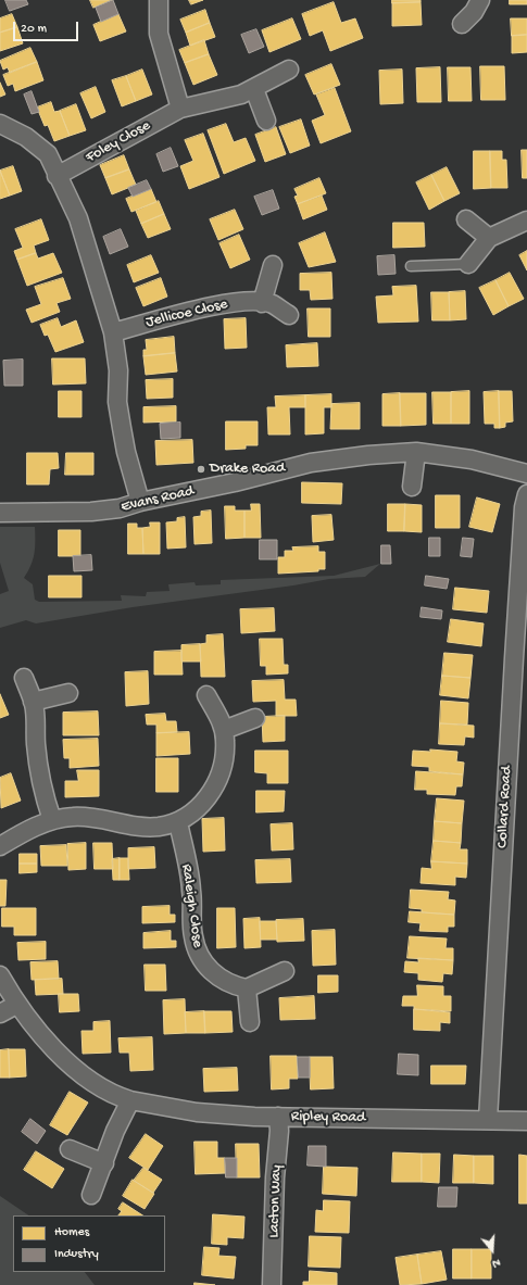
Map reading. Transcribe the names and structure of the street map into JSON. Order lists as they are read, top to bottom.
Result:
{
  "streets": {
    "street": [
      "Foley Close",
      "Jellicoe Close",
      "Evans Road",
      "Collard Road",
      "Raleigh Close",
      "Ripley Road",
      "Lacton Way"
    ]
  },
  "crossings": [
    ["Collard Road", "Ripley Road"],
    ["Ripley Road", "Lacton Way"]
  ],
  "places": ["Drake Road"],
  "legend": ["Homes", "Industry"],
  "scale_bar": "20 m",
  "north": "bottom"
}
